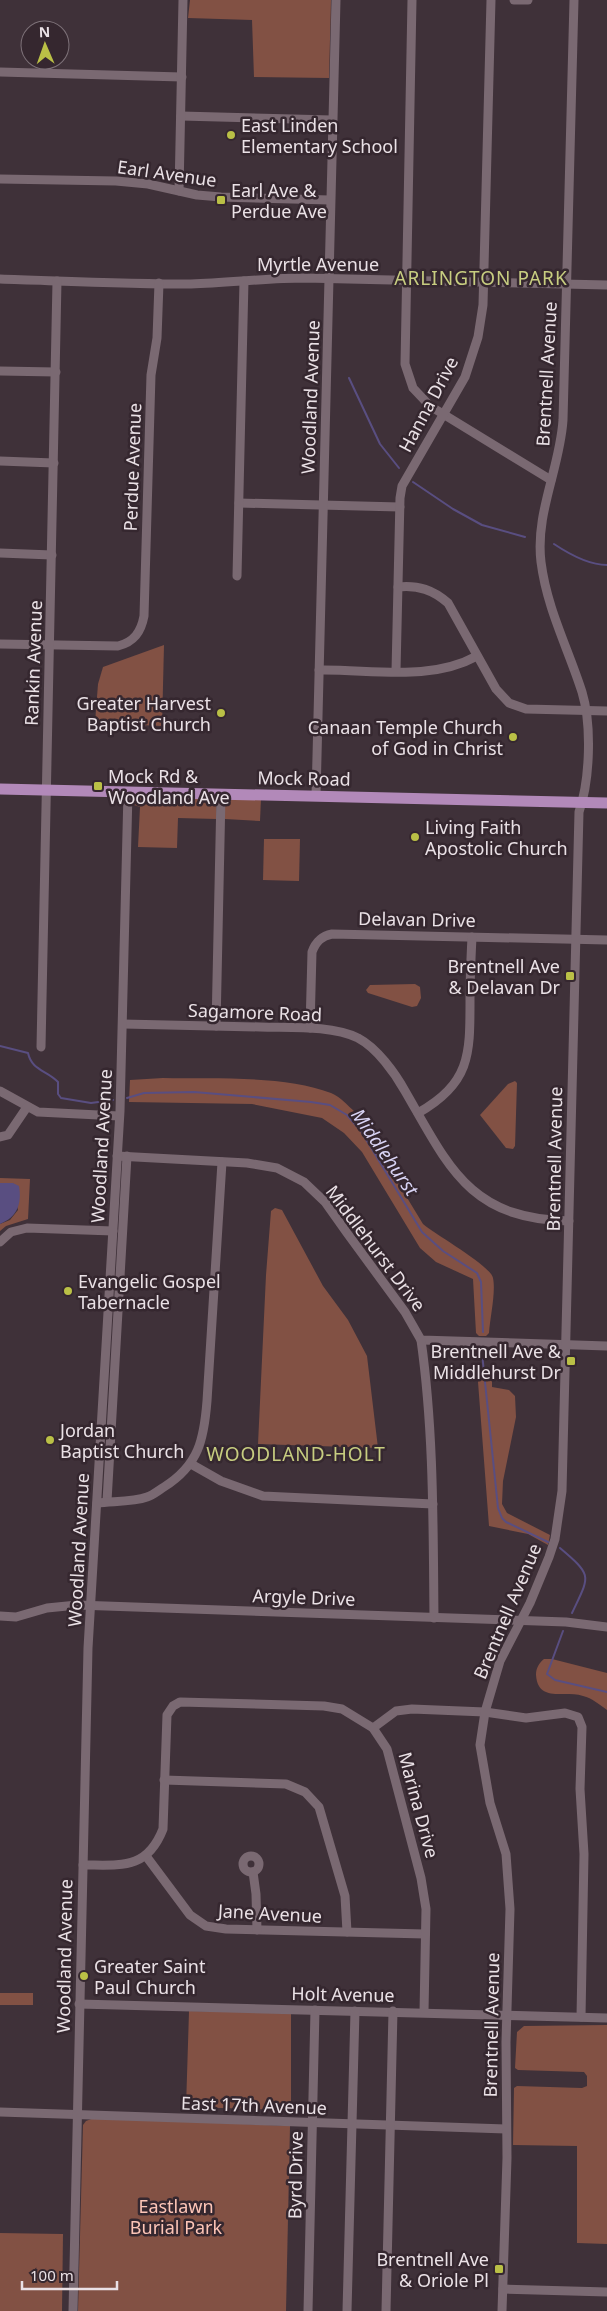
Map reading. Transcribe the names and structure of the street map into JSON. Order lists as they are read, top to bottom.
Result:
{
  "streets": {
    "main road": ["Mock Road"],
    "street": [
      "Earl Avenue",
      "Myrtle Avenue",
      "Brentnell Avenue",
      "Woodland Avenue",
      "Hanna Drive",
      "Perdue Avenue",
      "Rankin Avenue",
      "Delavan Drive",
      "Sagamore Road",
      "Middlehurst Drive",
      "Argyle Drive",
      "Marina Drive",
      "Jane Avenue",
      "Holt Avenue",
      "East 17th Avenue",
      "Byrd Drive"
    ]
  },
  "crossings": [
    ["Earl Avenue", "Woodland Avenue"],
    ["Myrtle Avenue", "Brentnell Avenue"],
    ["Myrtle Avenue", "Woodland Avenue"],
    ["Myrtle Avenue", "Hanna Drive"],
    ["Myrtle Avenue", "Perdue Avenue"],
    ["Myrtle Avenue", "Rankin Avenue"],
    ["Brentnell Avenue", "Mock Road"],
    ["Brentnell Avenue", "Delavan Drive"],
    ["Brentnell Avenue", "Sagamore Road"],
    ["Brentnell Avenue", "Middlehurst Drive"],
    ["Brentnell Avenue", "Argyle Drive"],
    ["Brentnell Avenue", "Holt Avenue"],
    ["Brentnell Avenue", "East 17th Avenue"],
    ["Woodland Avenue", "Mock Road"],
    ["Woodland Avenue", "Sagamore Road"],
    ["Woodland Avenue", "Middlehurst Drive"],
    ["Woodland Avenue", "Argyle Drive"],
    ["Woodland Avenue", "Holt Avenue"],
    ["Woodland Avenue", "East 17th Avenue"],
    ["Perdue Avenue", "Rankin Avenue"],
    ["Rankin Avenue", "Mock Road"],
    ["Delavan Drive", "Sagamore Road"],
    ["Marina Drive", "Jane Avenue"],
    ["Marina Drive", "Holt Avenue"],
    ["Holt Avenue", "Byrd Drive"],
    ["East 17th Avenue", "Byrd Drive"]
  ],
  "districts": ["ARLINGTON PARK", "WOODLAND-HOLT"],
  "water": ["Middlehurst"],
  "parks": ["Eastlawn Burial Park"],
  "places": {
    "other": [
      "East Linden Elementary School",
      "Greater Harvest Baptist Church",
      "Canaan Temple Church of God in Christ",
      "Living Faith Apostolic Church",
      "Evangelic Gospel Tabernacle",
      "Jordan Baptist Church",
      "Greater Saint Paul Church"
    ],
    "transit": [
      "Earl Ave & Perdue Ave",
      "Mock Rd & Woodland Ave",
      "Brentnell Ave & Delavan Dr",
      "Brentnell Ave & Middlehurst Dr",
      "Brentnell Ave & Oriole Pl"
    ]
  },
  "scale_bar": "100 m",
  "north": "top"
}
